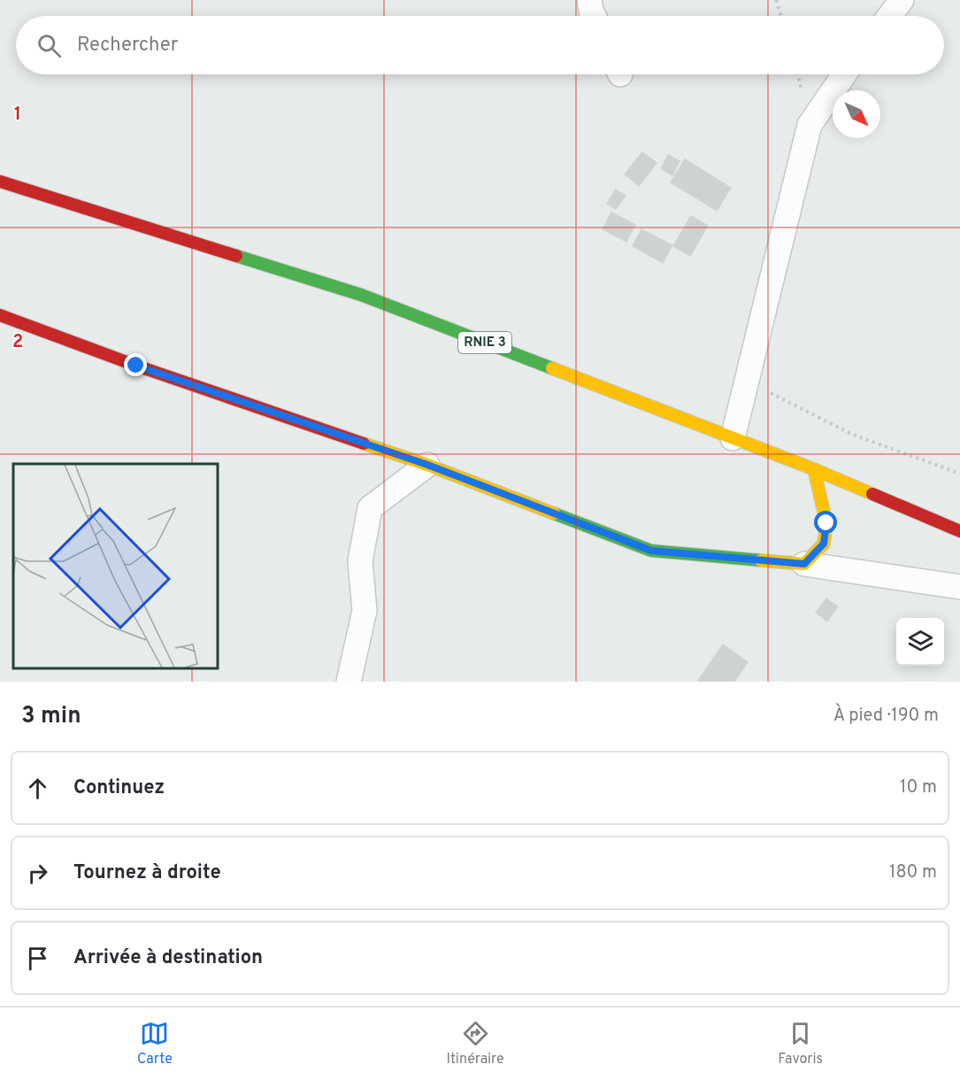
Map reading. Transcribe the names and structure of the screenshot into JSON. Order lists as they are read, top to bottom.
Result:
{
  "streets": {
    "main road": ["RNIE 3"]
  },
  "north": "bottom right",
  "page": {
    "search": "Rechercher",
    "heading": ["3 min", "À pied · 190 m"],
    "list": [
      ["Continuez", "10 m"],
      ["Tournez à droite", "180 m"],
      "Arrivée à destination"
    ],
    "nav": ["Carte", "Itinéraire", "Favoris"]
  },
  "grid": {
    "rows": ["1", "2"]
  }
}
